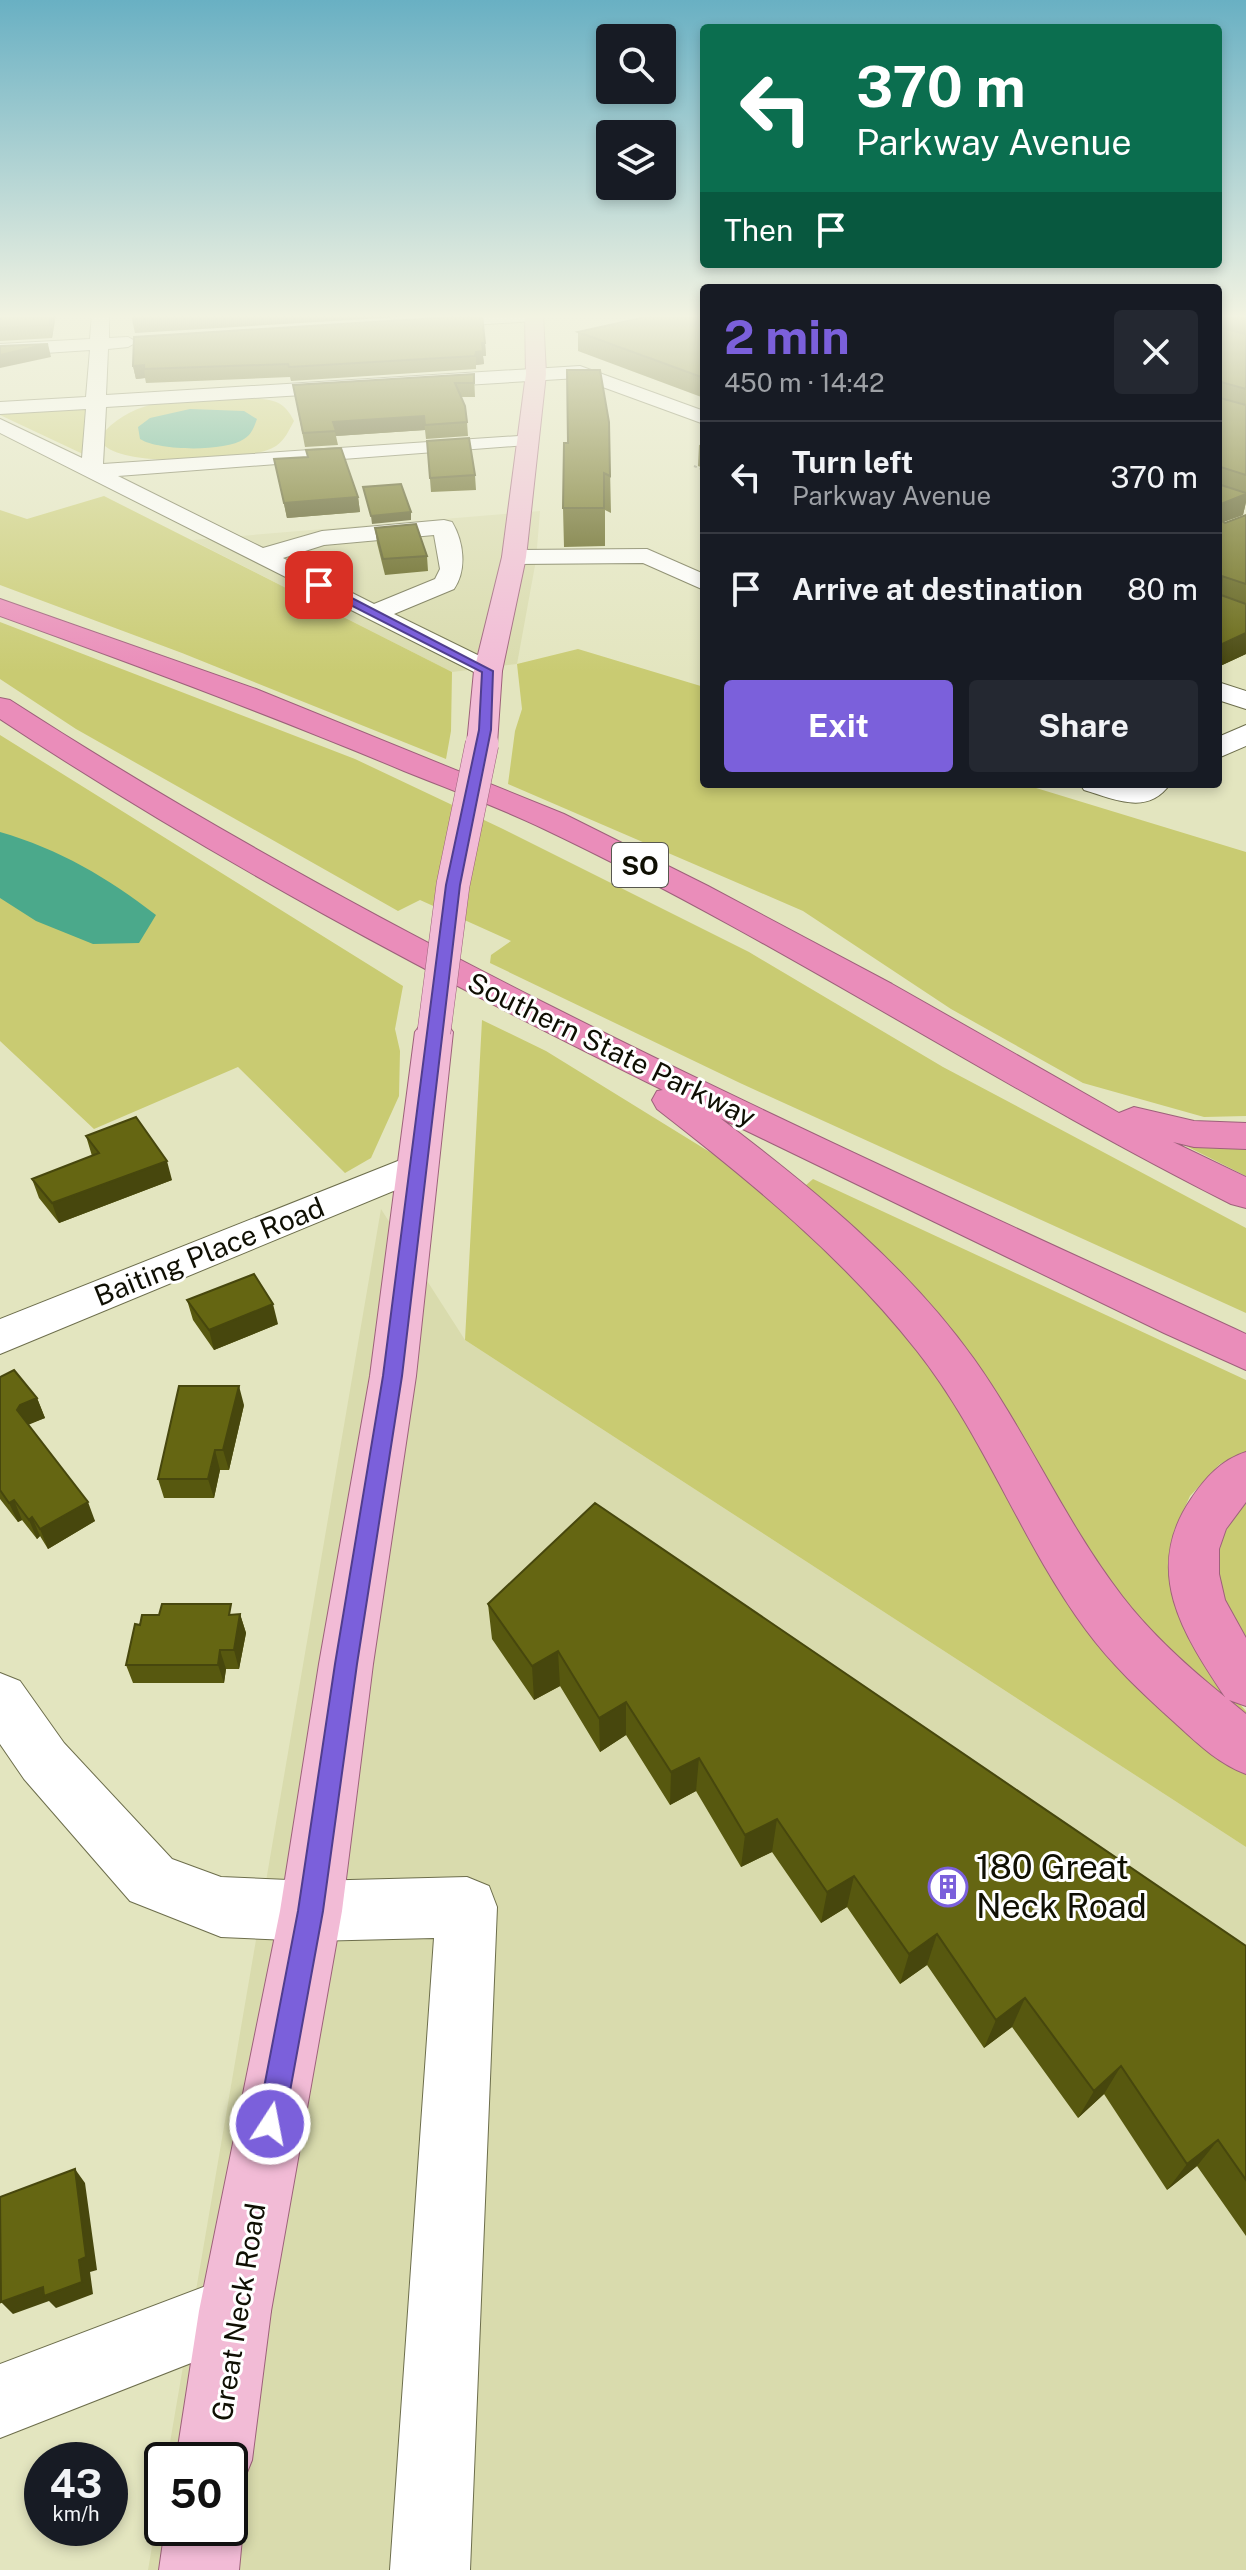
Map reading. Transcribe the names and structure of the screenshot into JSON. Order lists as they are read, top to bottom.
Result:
{
  "streets": {
    "highway": ["SO", "Southern State Parkway"],
    "main road": ["Great Neck Road"],
    "street": ["Baiting Place Road"]
  },
  "crossings": [
    ["Baiting Place Road", "Great Neck Road"]
  ],
  "places": {
    "building": ["180 Great Neck Road"]
  },
  "page": {
    "turn": ["370 m", "Parkway Avenue"],
    "then": "Then",
    "heading": ["2 min", "450 m · 14:42"],
    "list": [
      {
        "name": "Turn left",
        "note": "Parkway Avenue",
        "value": "370 m"
      },
      {
        "name": "Arrive at destination",
        "value": "80 m"
      }
    ],
    "buttons": ["Exit", "Share"],
    "speed": "43 km/h",
    "limit": "50"
  }
}
